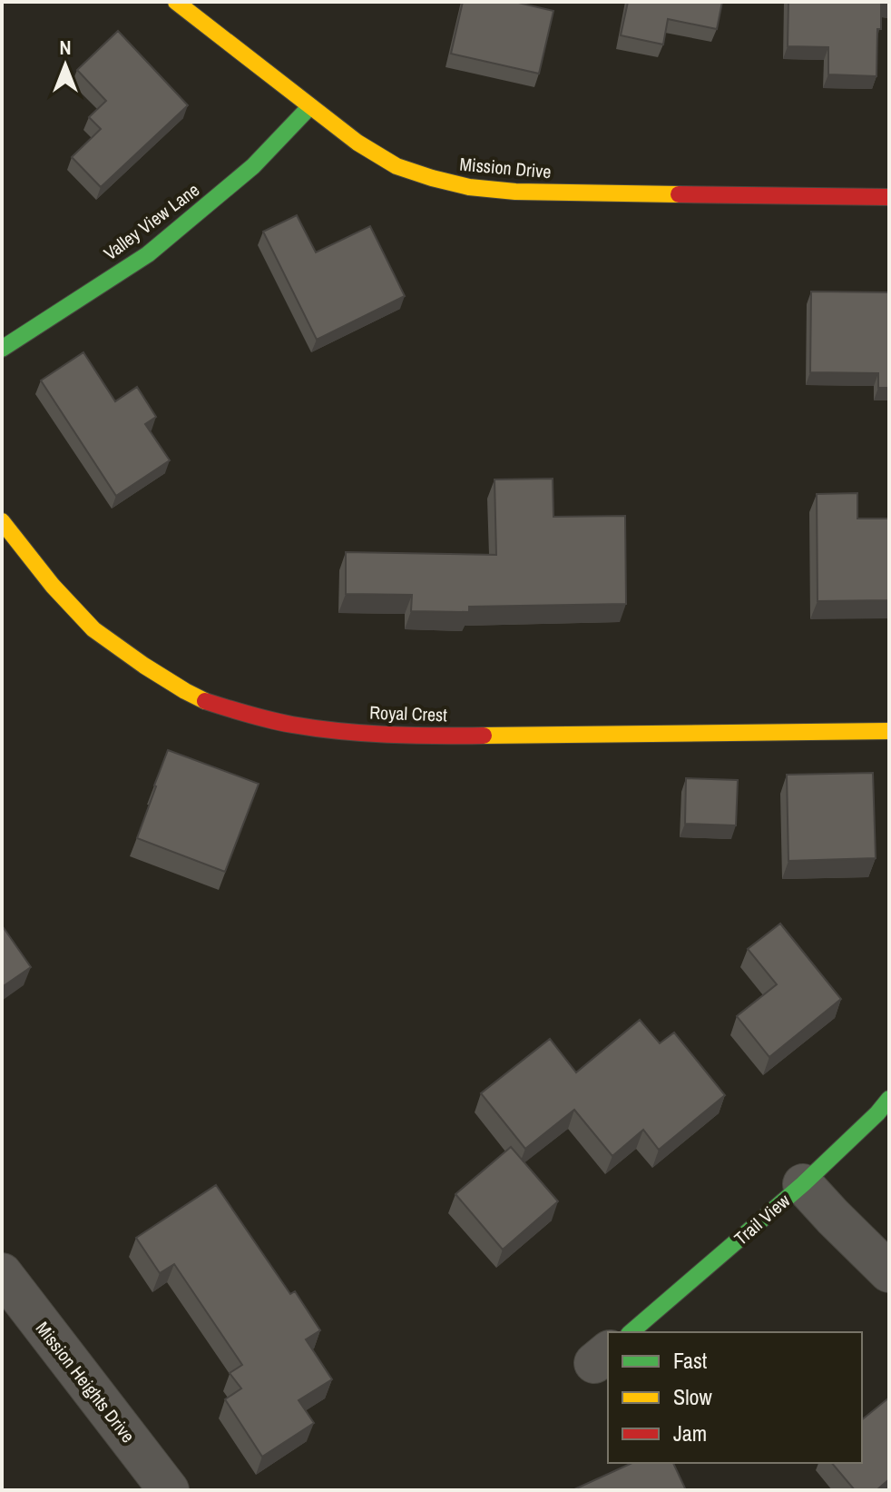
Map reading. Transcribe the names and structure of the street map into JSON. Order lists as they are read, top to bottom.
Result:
{
  "streets": {
    "street": [
      "Mission Drive",
      "Valley View Lane",
      "Royal Crest",
      "Trail View",
      "Mission Heights Drive"
    ]
  },
  "crossings": [
    ["Mission Drive", "Valley View Lane"]
  ],
  "legend": ["Fast", "Slow", "Jam"],
  "north": "top"
}
